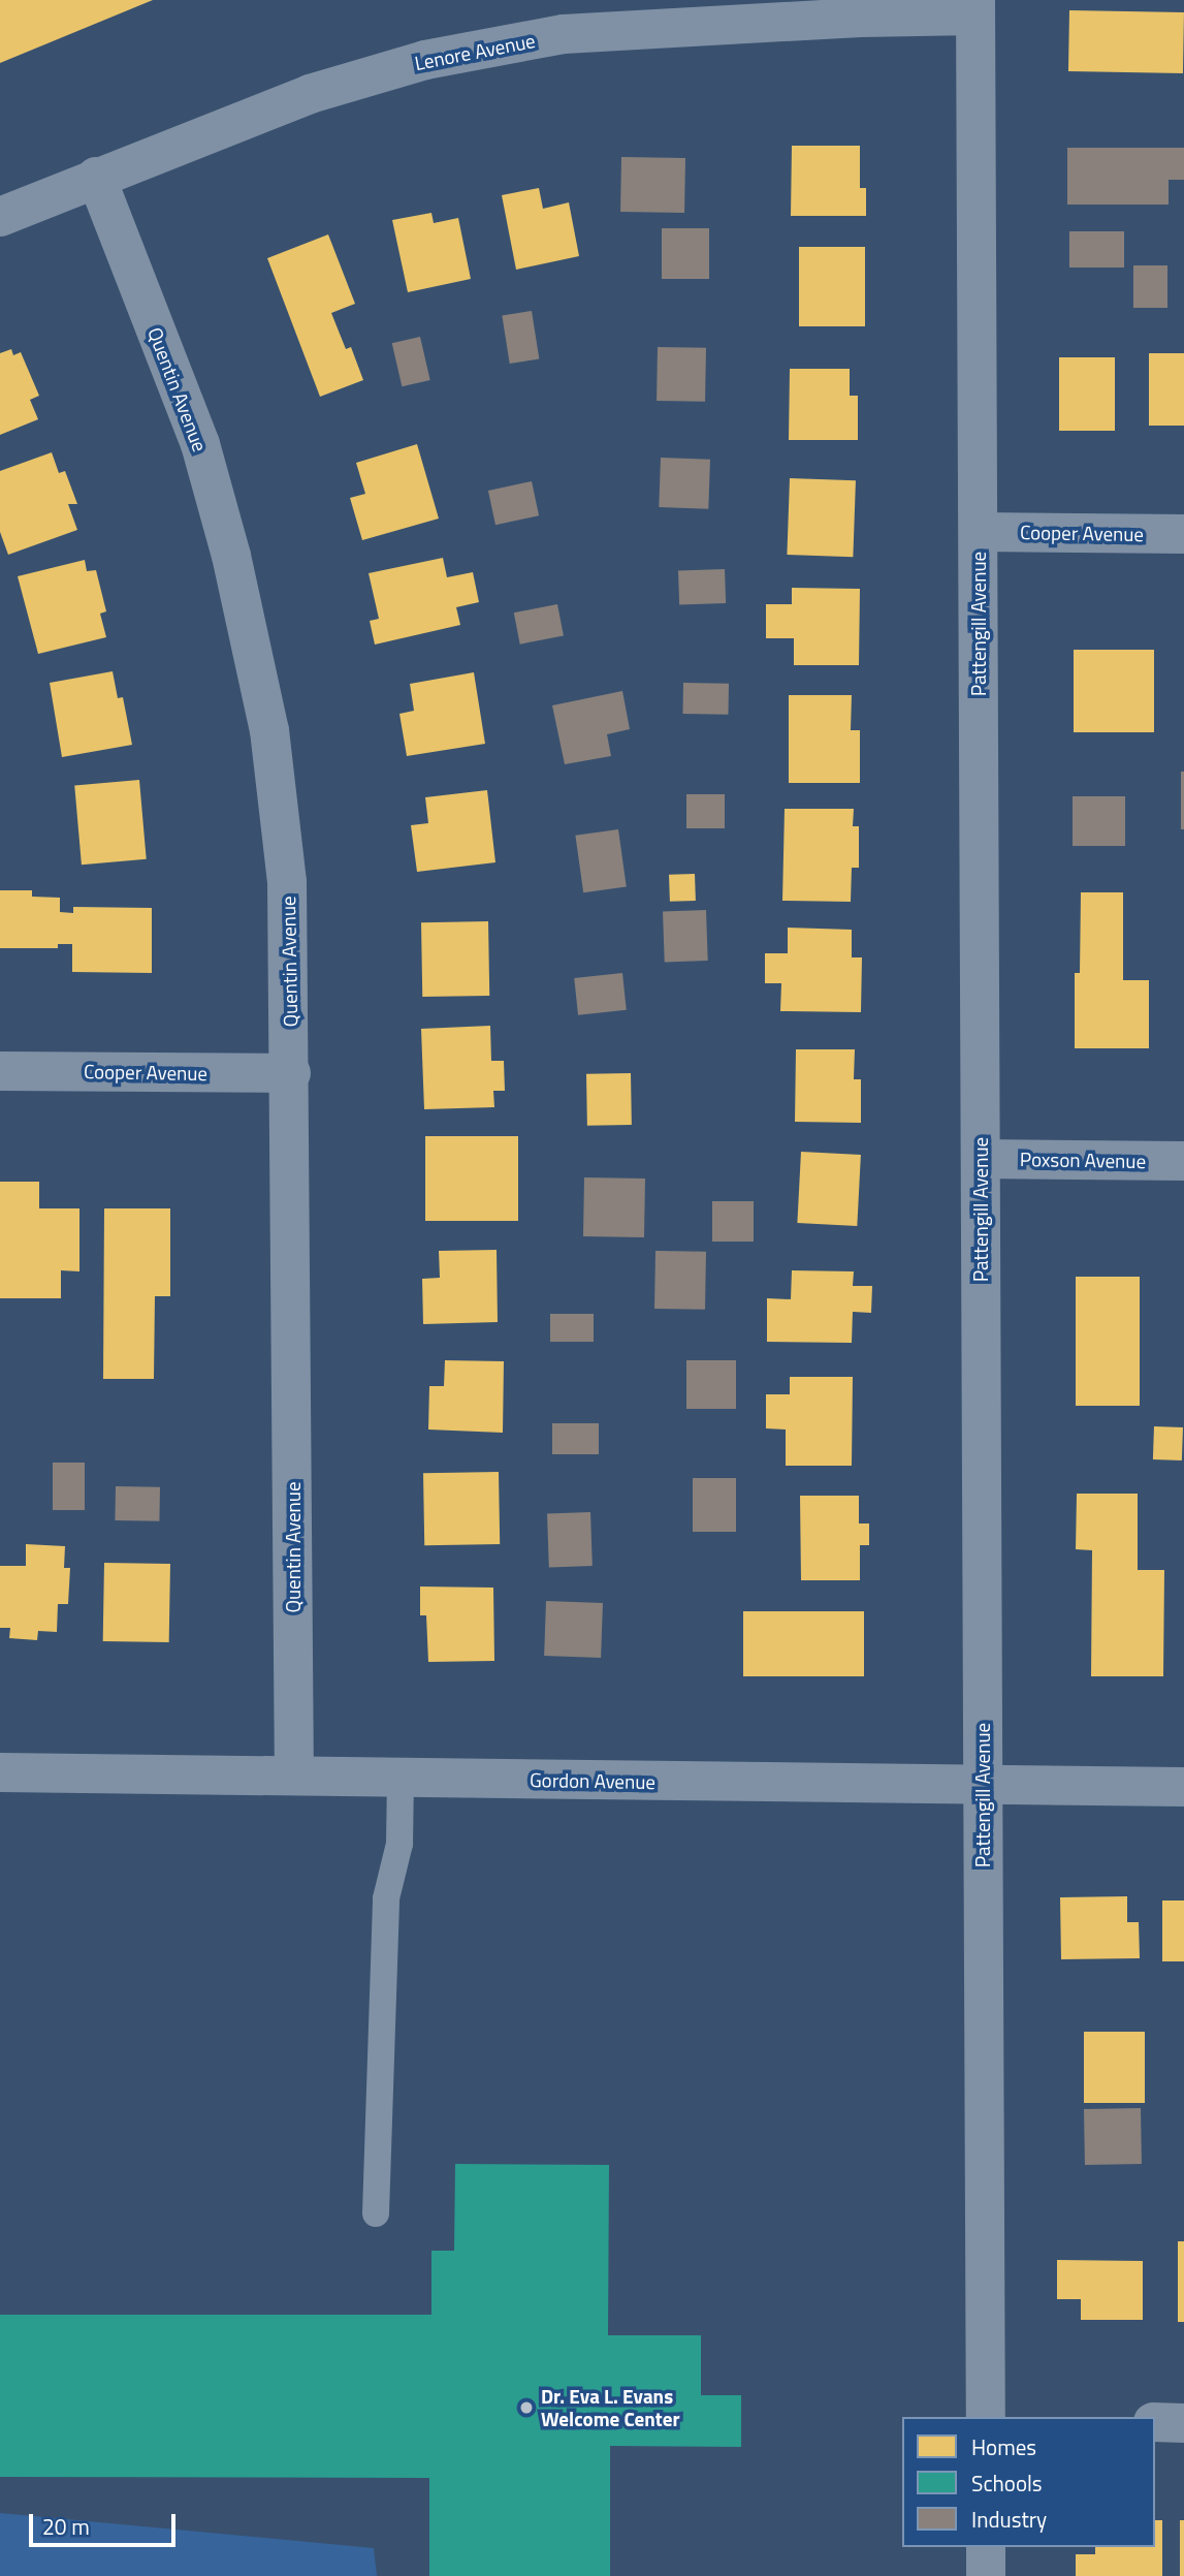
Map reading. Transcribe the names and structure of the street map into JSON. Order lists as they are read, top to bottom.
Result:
{
  "streets": {
    "street": [
      "Lenore Avenue",
      "Quentin Avenue",
      "Cooper Avenue",
      "Pattengill Avenue",
      "Poxson Avenue",
      "Gordon Avenue"
    ]
  },
  "crossings": [
    ["Lenore Avenue", "Quentin Avenue"],
    ["Lenore Avenue", "Pattengill Avenue"],
    ["Quentin Avenue", "Cooper Avenue"],
    ["Quentin Avenue", "Gordon Avenue"],
    ["Cooper Avenue", "Pattengill Avenue"],
    ["Pattengill Avenue", "Poxson Avenue"],
    ["Pattengill Avenue", "Gordon Avenue"]
  ],
  "places": ["Dr. Eva L. Evans Welcome Center"],
  "legend": ["Homes", "Schools", "Industry"],
  "scale_bar": "20 m"
}
